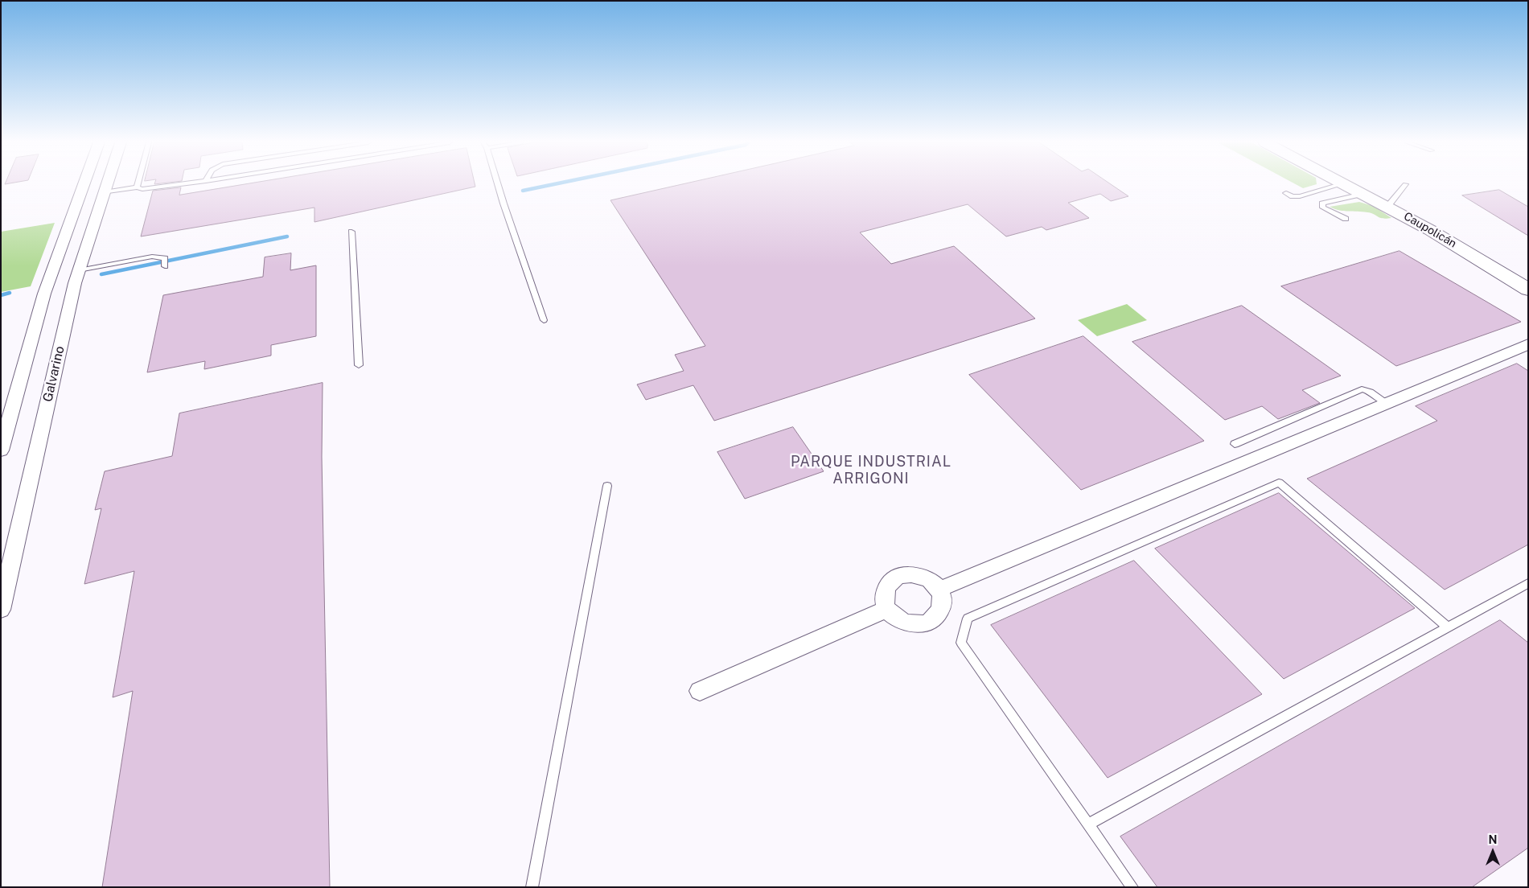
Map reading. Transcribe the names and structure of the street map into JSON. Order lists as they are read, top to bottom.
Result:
{
  "streets": {
    "main road": ["Caupolicán"],
    "street": ["Galvarino"]
  },
  "districts": ["PARQUE INDUSTRIAL ARRIGONI"],
  "north": "top"
}
